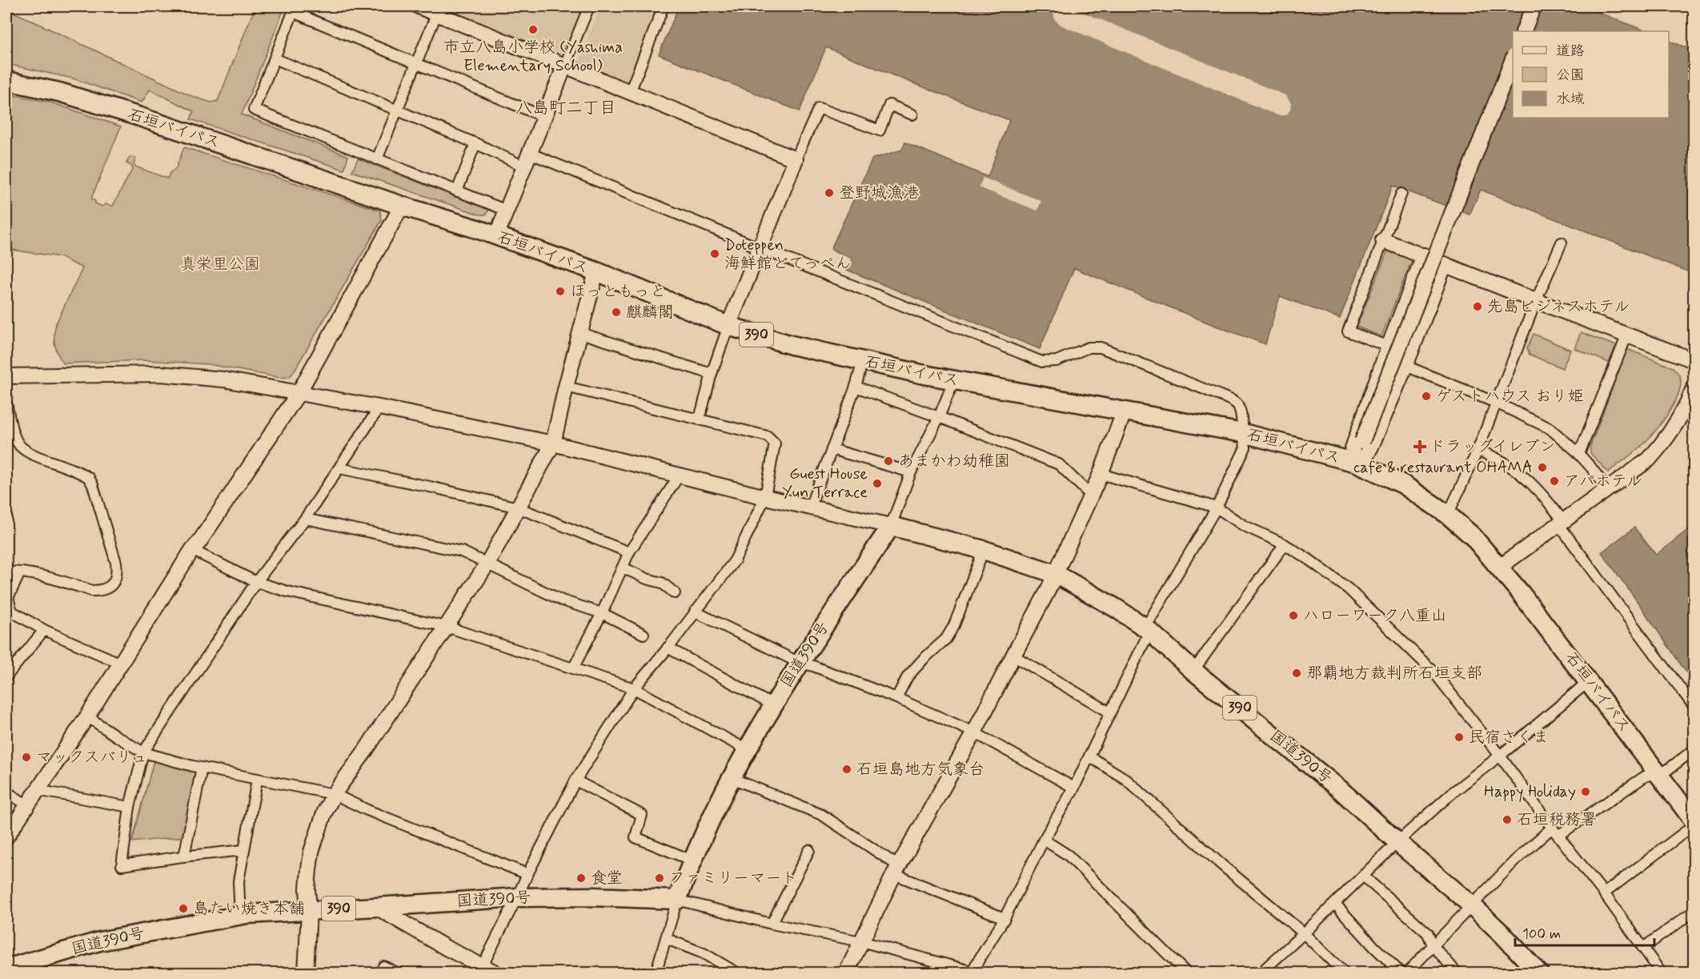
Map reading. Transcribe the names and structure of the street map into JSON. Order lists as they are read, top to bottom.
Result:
{
  "streets": {
    "highway": ["石垣バイパス", "390", "国道390号"]
  },
  "districts": ["八島町二丁目"],
  "parks": ["真栄里公園"],
  "places": {
    "other": [
      "市立八島小学校 (Yashima Elementary School)",
      "登野城漁港",
      "Doteppen 海鮮館どてっぺん",
      "ほっともっと",
      "先島ビジネスホテル",
      "麒麟閣",
      "ゲストハウス おり姫",
      "あまかわ幼稚園",
      "cafe & restaurant OHAMA",
      "アパホテル",
      "Guest House Yun Terrace",
      "ハローワーク八重山",
      "那覇地方裁判所石垣支部",
      "民宿さくま",
      "マックスバリュ",
      "石垣島地方気象台",
      "Happy Holiday",
      "石垣税務署",
      "食堂",
      "ファミリーマート",
      "島たい焼き本舗"
    ],
    "health": ["ドラッグイレブン"]
  },
  "legend": ["道路", "公園", "水域"],
  "scale_bar": "100 m"
}
